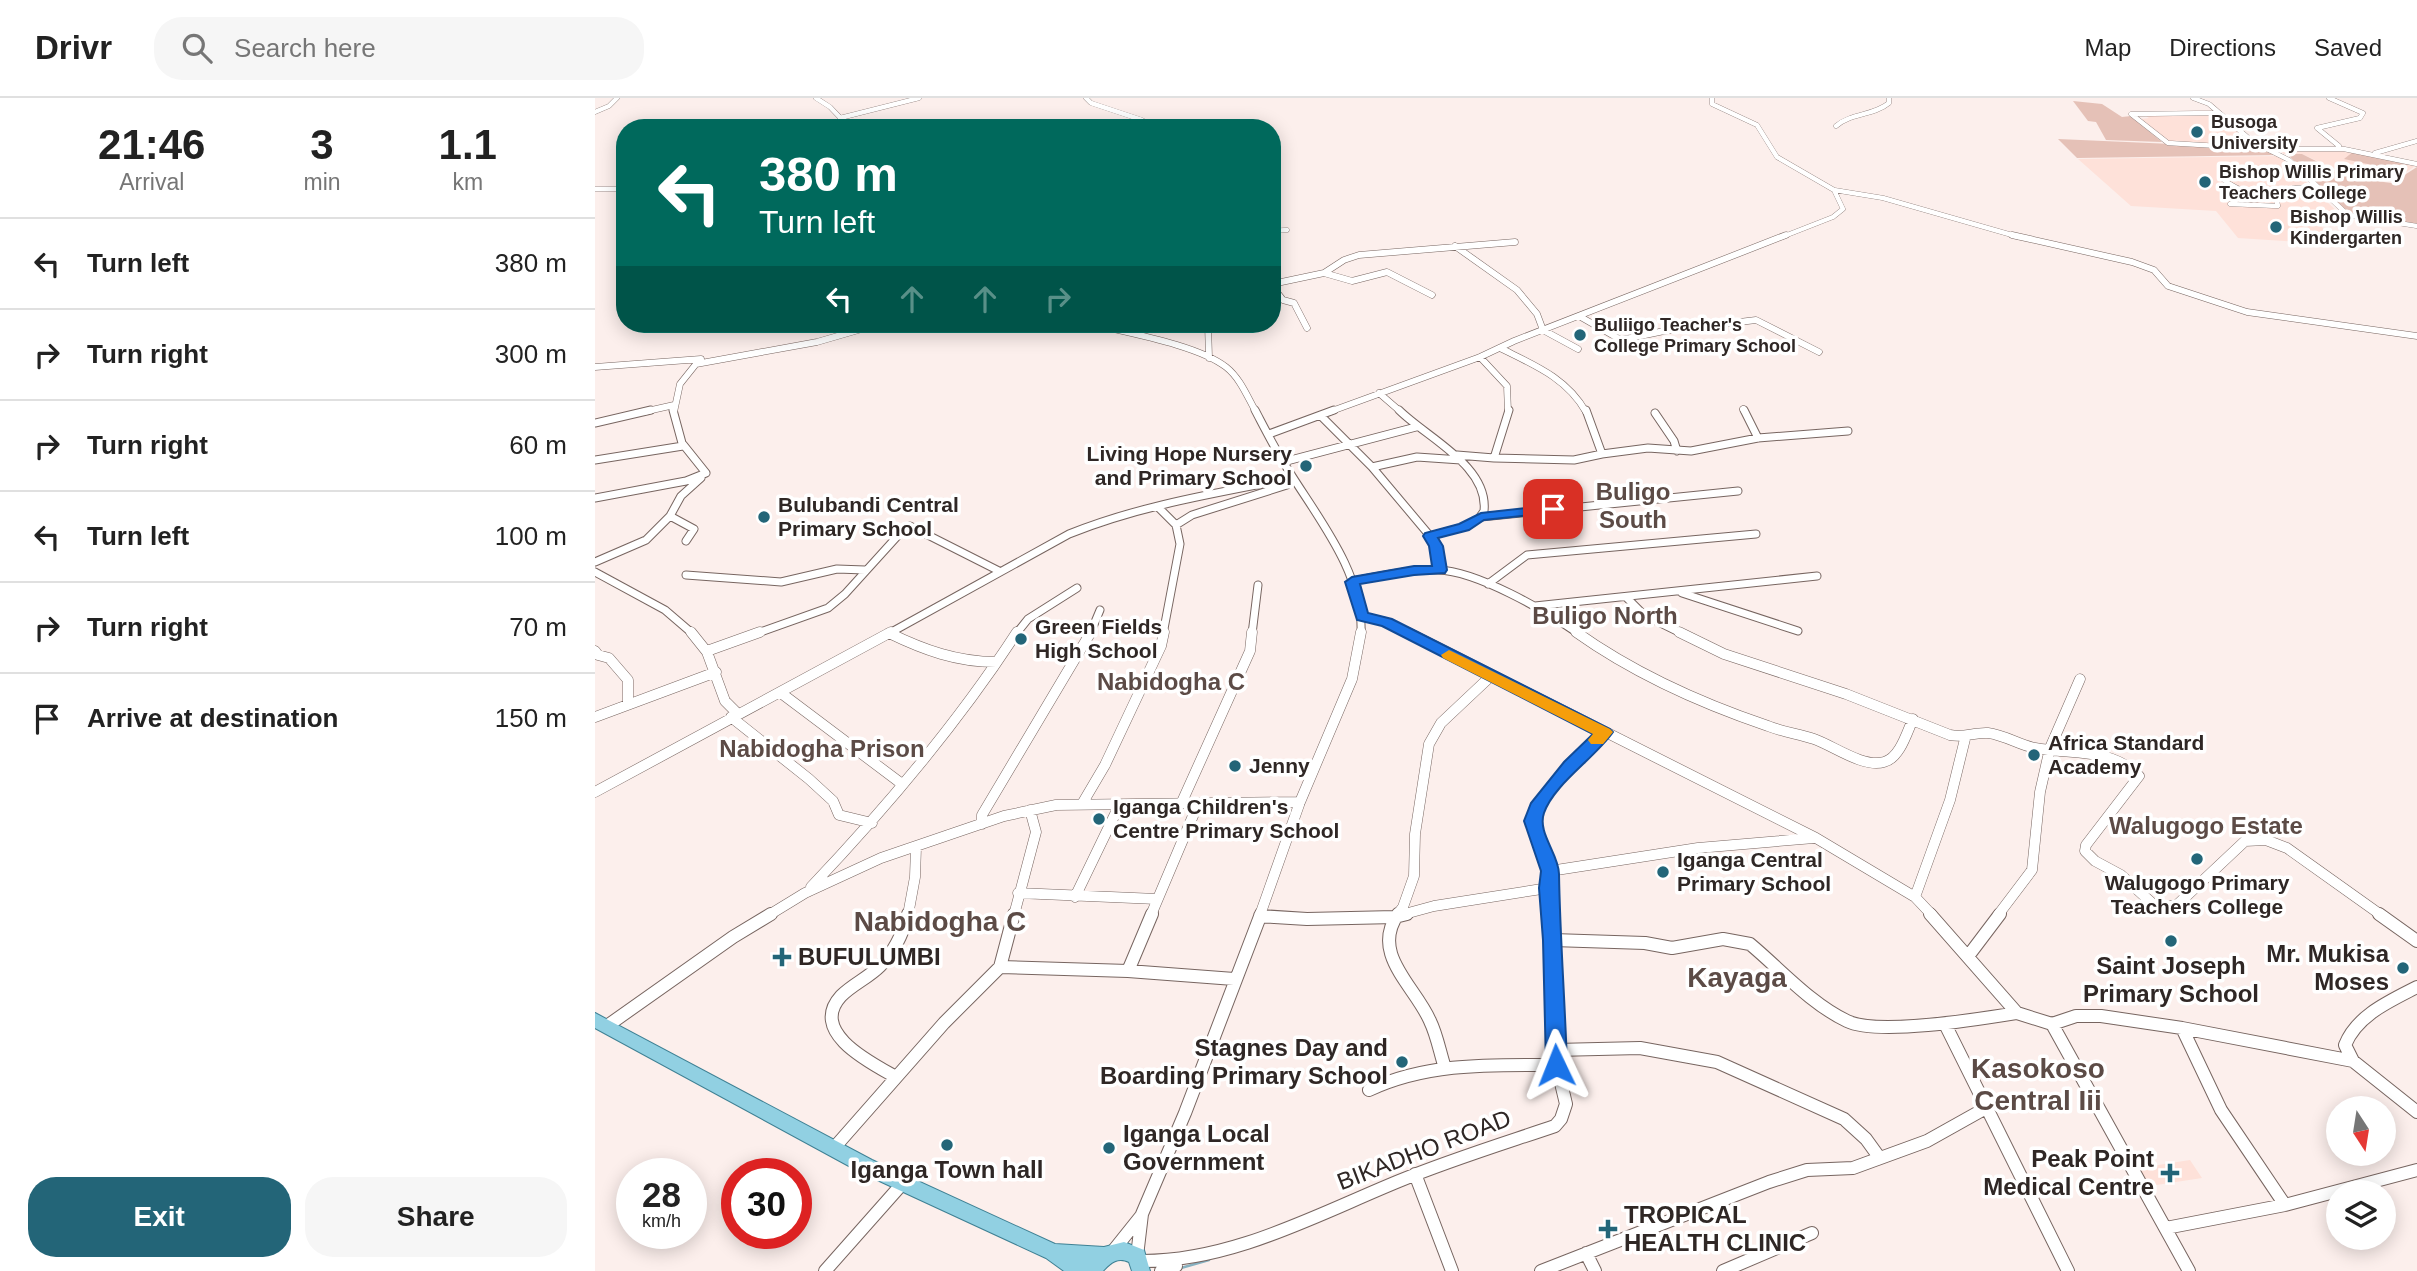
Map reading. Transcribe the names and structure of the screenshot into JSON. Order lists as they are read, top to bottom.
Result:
{
  "streets": {
    "street": ["BIKADHO ROAD"]
  },
  "districts": [
    "Buligo South",
    "Buligo North",
    "Nabidogha C",
    "Nabidogha Prison",
    "Walugogo Estate",
    "Nabidogha C",
    "Kayaga",
    "Kasokoso Central Iii"
  ],
  "places": {
    "other": [
      "Busoga University",
      "Bishop Willis Primary Teachers College",
      "Bishop Willis Kindergarten",
      "Buliigo Teacher's College Primary School",
      "Living Hope Nursery and Primary School",
      "Bulubandi Central Primary School",
      "Green Fields High School",
      "Africa Standard Academy",
      "Jenny",
      "Iganga Children's Centre Primary School",
      "Walugogo Primary Teachers College",
      "Iganga Central Primary School",
      "Saint Joseph Primary School",
      "Mr. Mukisa Moses",
      "Stagnes Day and Boarding Primary School",
      "Iganga Town hall",
      "Iganga Local Government"
    ],
    "health": ["BUFULUMBI", "Peak Point Medical Centre", "TROPICAL HEALTH CLINIC"]
  },
  "north": "bottom",
  "page": {
    "header": "Drivr",
    "search": "Search here",
    "nav": ["Map", "Directions", "Saved"],
    "eta": [
      "21:46",
      "Arrival",
      "3",
      "min",
      "1.1",
      "km"
    ],
    "turn": ["380 m", "Turn left"],
    "list": [
      {
        "name": "Turn left",
        "value": "380 m"
      },
      {
        "name": "Turn right",
        "value": "300 m"
      },
      {
        "name": "Turn right",
        "value": "60 m"
      },
      {
        "name": "Turn left",
        "value": "100 m"
      },
      {
        "name": "Turn right",
        "value": "70 m"
      },
      {
        "name": "Arrive at destination",
        "value": "150 m"
      }
    ],
    "speed": "28 km/h",
    "limit": "30",
    "buttons": ["Exit", "Share"]
  }
}
